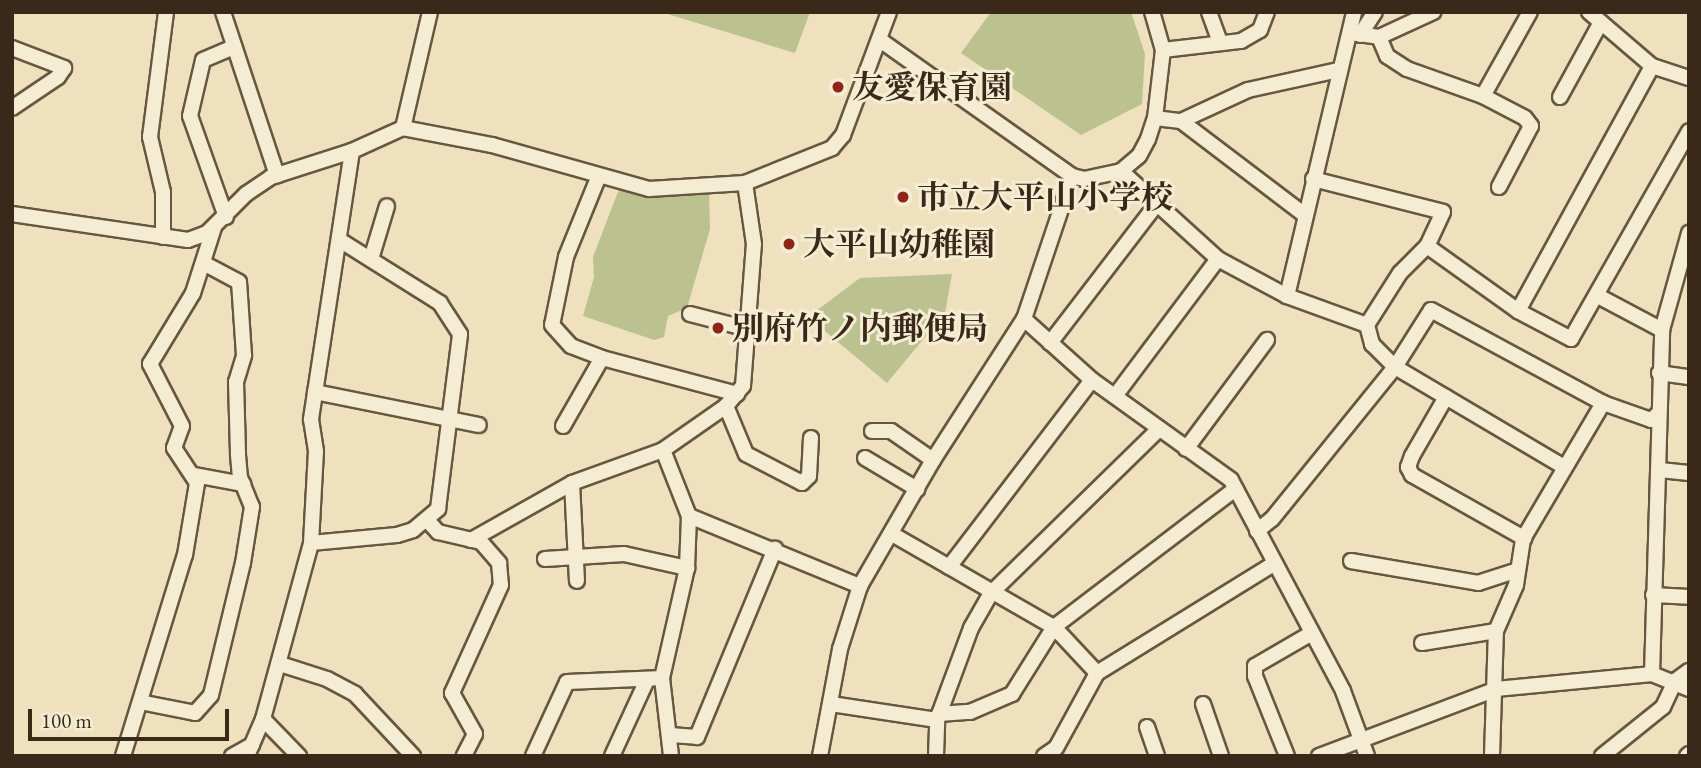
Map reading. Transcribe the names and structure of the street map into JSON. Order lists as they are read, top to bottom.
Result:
{
  "places": [
    "友愛保育園",
    "市立大平山小学校",
    "大平山幼稚園",
    "別府竹ノ内郵便局"
  ],
  "scale_bar": "100 m"
}
